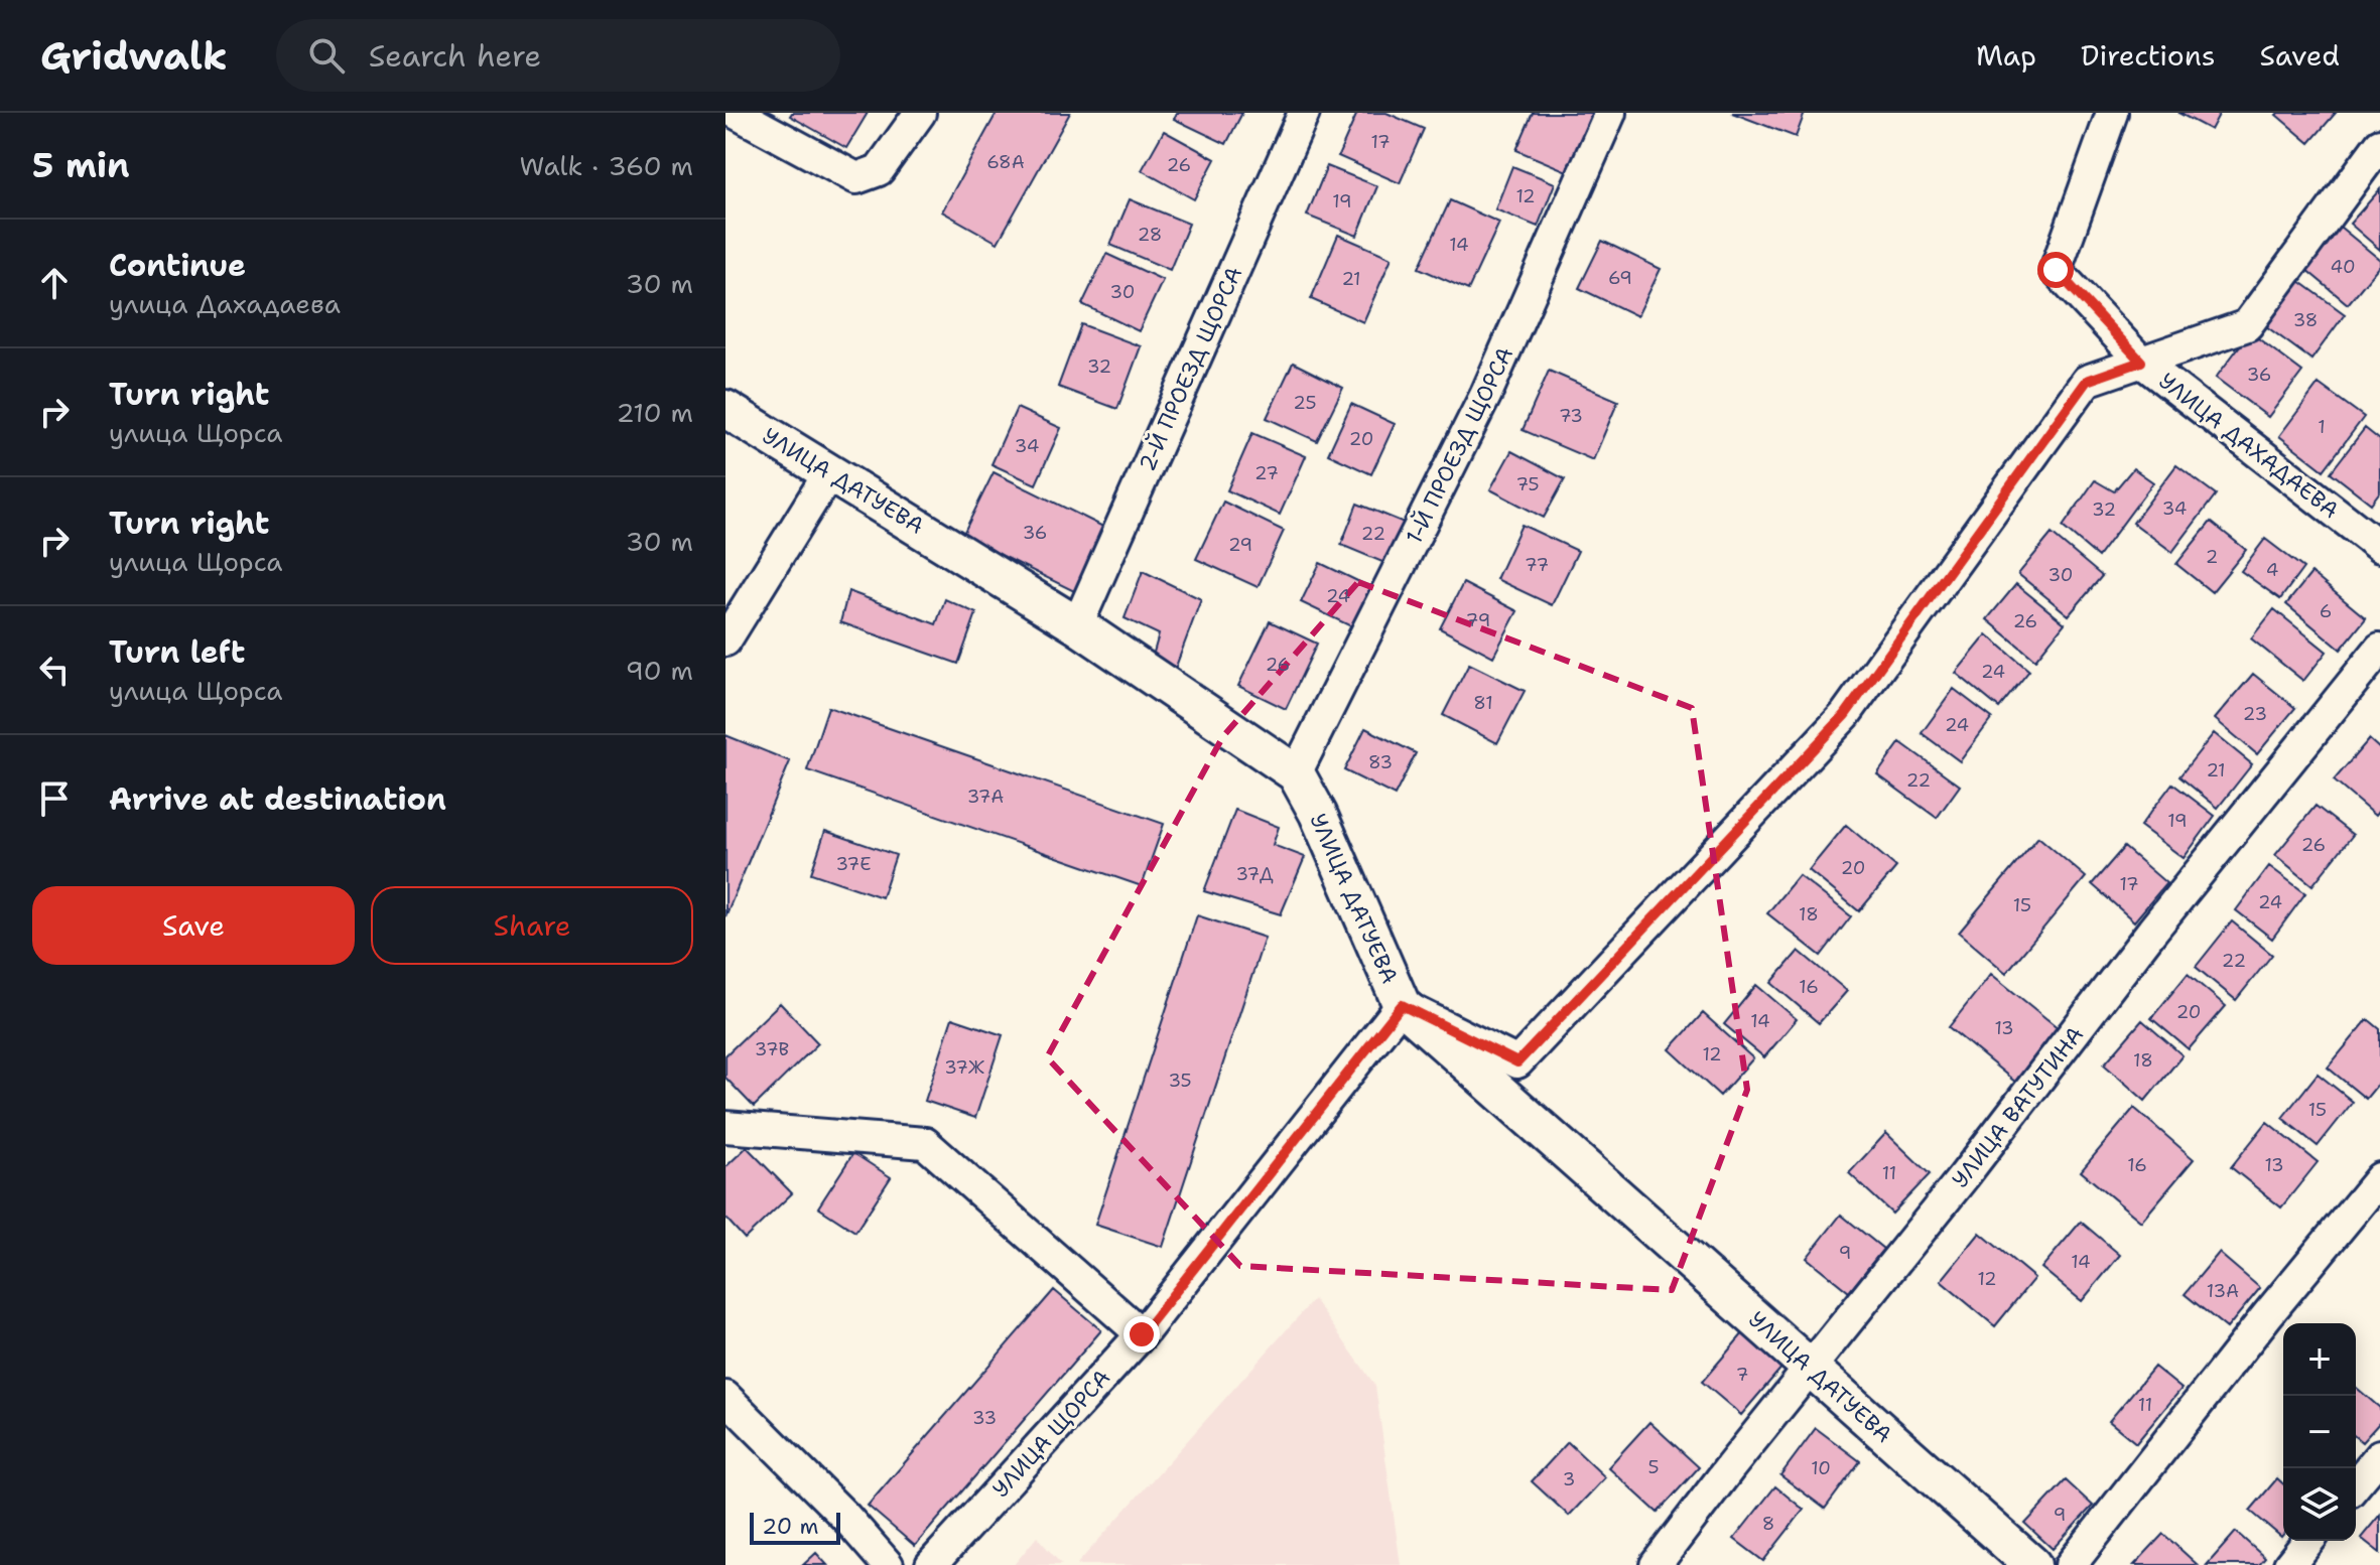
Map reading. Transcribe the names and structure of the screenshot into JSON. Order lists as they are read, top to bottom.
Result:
{
  "streets": {
    "street": [
      "2-Й ПРОЕЗД ЩОРСА",
      "1-Й ПРОЕЗД ЩОРСА",
      "УЛИЦА ДАХАДАЕВА",
      "УЛИЦА ДАТУЕВА",
      "УЛИЦА ВАТУТИНА",
      "УЛИЦА ЩОРСА"
    ]
  },
  "crossings": [
    ["2-Й ПРОЕЗД ЩОРСА", "УЛИЦА ДАТУЕВА"],
    ["1-Й ПРОЕЗД ЩОРСА", "УЛИЦА ДАТУЕВА"],
    ["УЛИЦА ДАТУЕВА", "УЛИЦА ВАТУТИНА"],
    ["УЛИЦА ДАТУЕВА", "УЛИЦА ЩОРСА"]
  ],
  "house_numbers": [
    "17",
    "68А",
    "26",
    "12",
    "19",
    "28",
    "14",
    "40",
    "69",
    "21",
    "30",
    "38",
    "32",
    "36",
    "25",
    "73",
    "1",
    "20",
    "34",
    "27",
    "75",
    "34",
    "32",
    "36",
    "22",
    "29",
    "2",
    "77",
    "4",
    "30",
    "24",
    "6",
    "79",
    "26",
    "26",
    "24",
    "81",
    "23",
    "24",
    "83",
    "21",
    "22",
    "37А",
    "19",
    "26",
    "37Е",
    "20",
    "37Д",
    "17",
    "24",
    "15",
    "18",
    "22",
    "16",
    "20",
    "14",
    "13",
    "37В",
    "12",
    "18",
    "37Ж",
    "35",
    "15",
    "16",
    "13",
    "11",
    "9",
    "14",
    "12",
    "13А",
    "7",
    "11",
    "33",
    "5",
    "10",
    "3",
    "9",
    "8"
  ],
  "scale_bar": "20 m",
  "page": {
    "header": "Gridwalk",
    "search": "Search here",
    "nav": ["Map", "Directions", "Saved"],
    "heading": ["5 min", "Walk · 360 m"],
    "list": [
      ["Continue", "улица Дахадаева", "30 m"],
      ["Turn right", "улица Щорса", "210 m"],
      ["Turn right", "улица Щорса", "30 m"],
      ["Turn left", "улица Щорса", "90 m"],
      "Arrive at destination"
    ],
    "buttons": ["Save", "Share"],
    "map_buttons": ["+", "−"],
    "scale": "20 m"
  }
}
